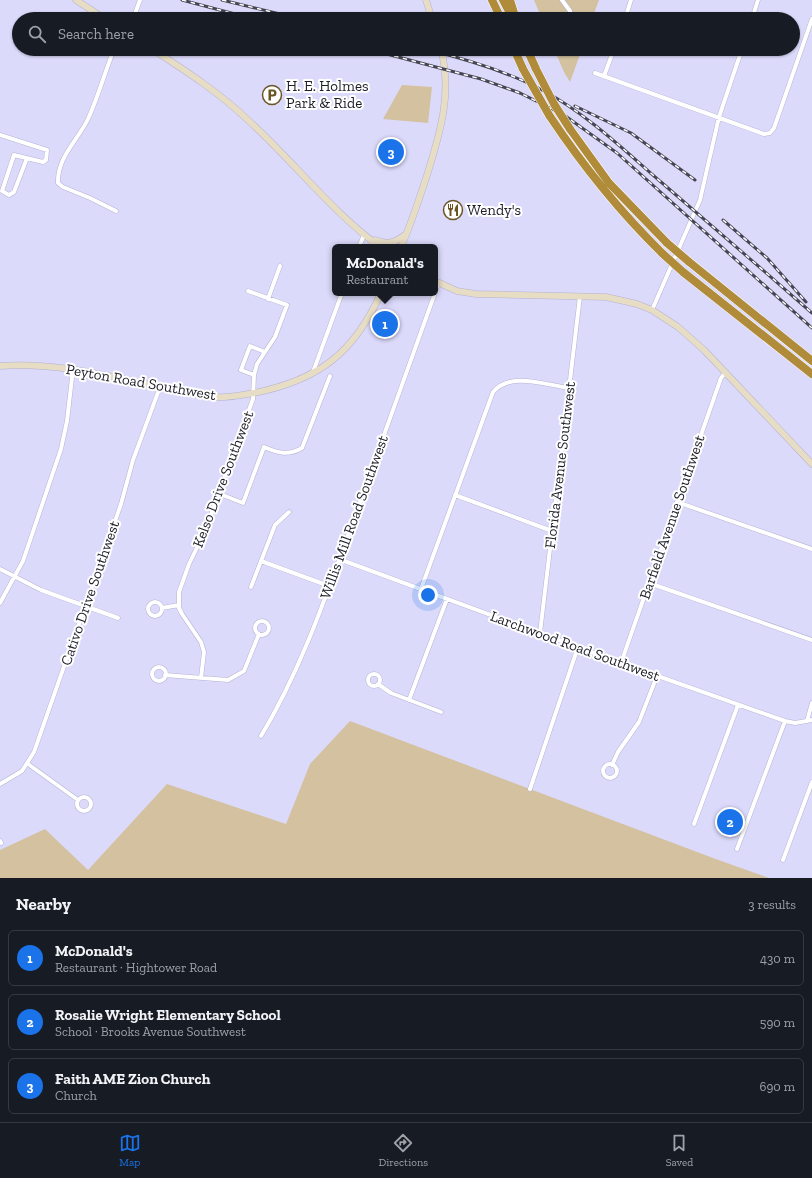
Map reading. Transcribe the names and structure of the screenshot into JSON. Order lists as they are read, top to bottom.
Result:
{
  "streets": {
    "main road": ["Peyton Road Southwest"],
    "street": [
      "Florida Avenue Southwest",
      "Kelso Drive Southwest",
      "Willis Mill Road Southwest",
      "Barfield Avenue Southwest",
      "Cativo Drive Southwest",
      "Larchwood Road Southwest"
    ]
  },
  "crossings": [
    ["Peyton Road Southwest", "Kelso Drive Southwest"],
    ["Peyton Road Southwest", "Cativo Drive Southwest"],
    ["Florida Avenue Southwest", "Larchwood Road Southwest"],
    ["Willis Mill Road Southwest", "Larchwood Road Southwest"],
    ["Barfield Avenue Southwest", "Larchwood Road Southwest"]
  ],
  "places": {
    "parking": ["H. E. Holmes Park & Ride"],
    "restaurant": ["Wendy's"]
  },
  "page": {
    "search": "Search here",
    "pins": ["3", "1", "2"],
    "popup": ["McDonald's", "Restaurant"],
    "heading": ["Nearby", "3 results"],
    "list": [
      {
        "mark": "1",
        "name": "McDonald's",
        "note": "Restaurant · Hightower Road",
        "value": "430 m"
      },
      {
        "mark": "2",
        "name": "Rosalie Wright Elementary School",
        "note": "School · Brooks Avenue Southwest",
        "value": "590 m"
      },
      {
        "mark": "3",
        "name": "Faith AME Zion Church",
        "note": "Church",
        "value": "690 m"
      }
    ],
    "nav": ["Map", "Directions", "Saved"]
  }
}
